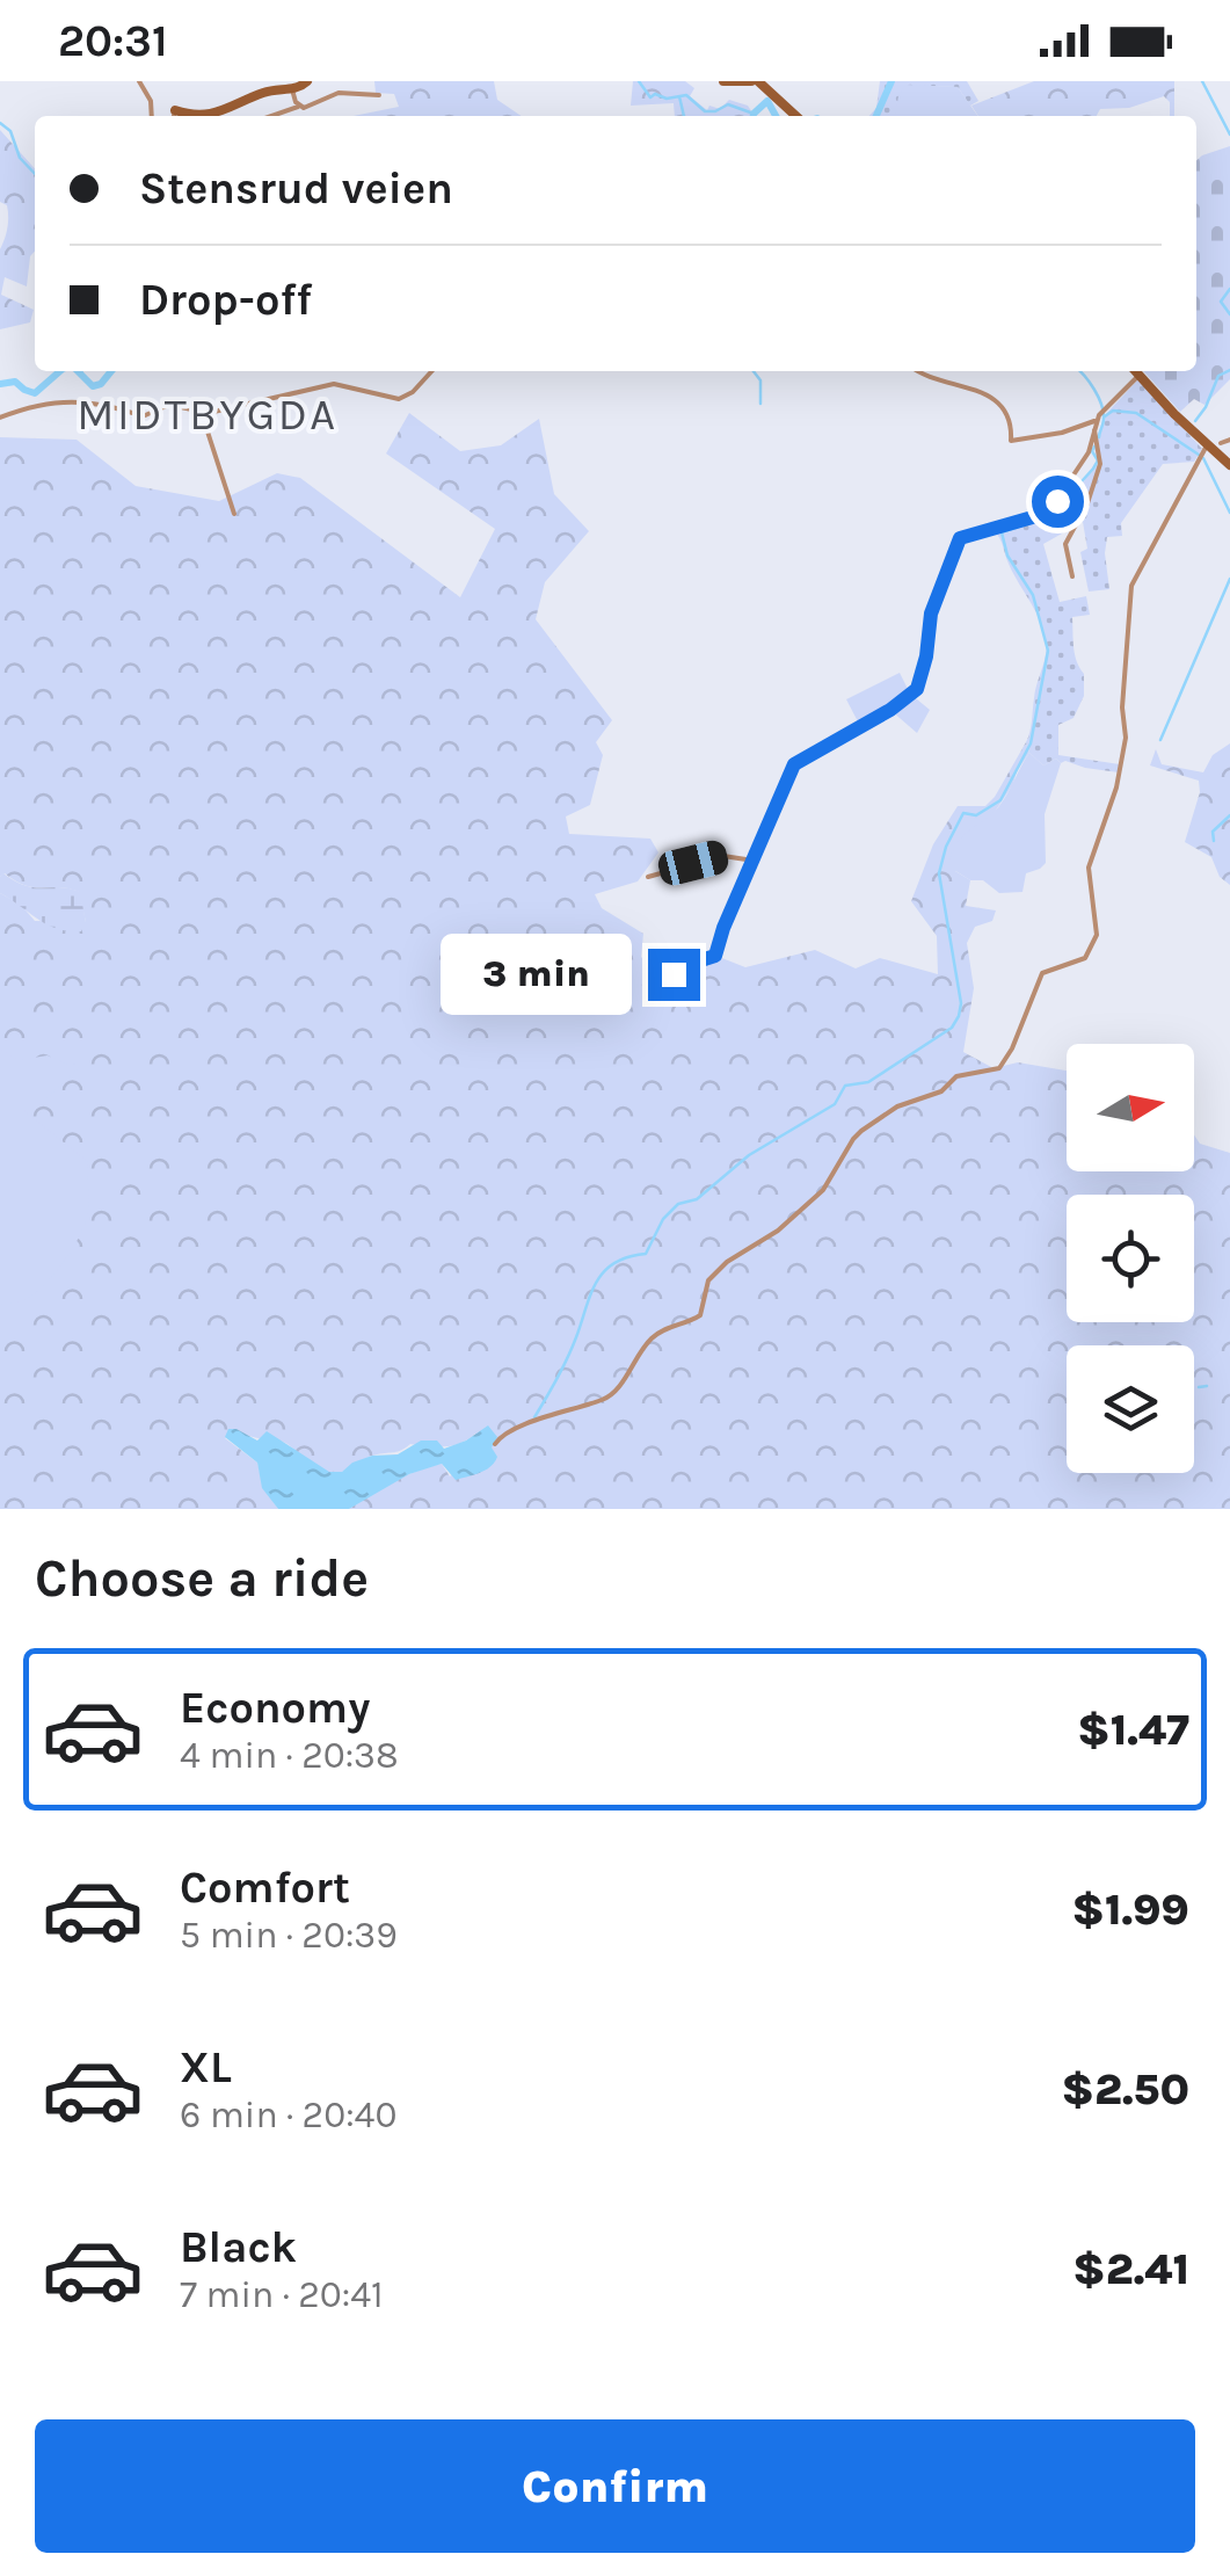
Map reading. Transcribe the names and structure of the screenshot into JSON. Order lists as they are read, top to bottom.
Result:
{
  "districts": ["MIDTBYGDA"],
  "north": "right",
  "page": {
    "status": "20:31",
    "banner": ["Stensrud veien", "Drop-off"],
    "bubble": "3 min",
    "heading": "Choose a ride",
    "list": [
      {
        "name": "Economy",
        "note": "4 min · 20:38",
        "value": "$1.47"
      },
      {
        "name": "Comfort",
        "note": "5 min · 20:39",
        "value": "$1.99"
      },
      {
        "name": "XL",
        "note": "6 min · 20:40",
        "value": "$2.50"
      },
      {
        "name": "Black",
        "note": "7 min · 20:41",
        "value": "$2.41"
      }
    ],
    "buttons": "Confirm"
  }
}
